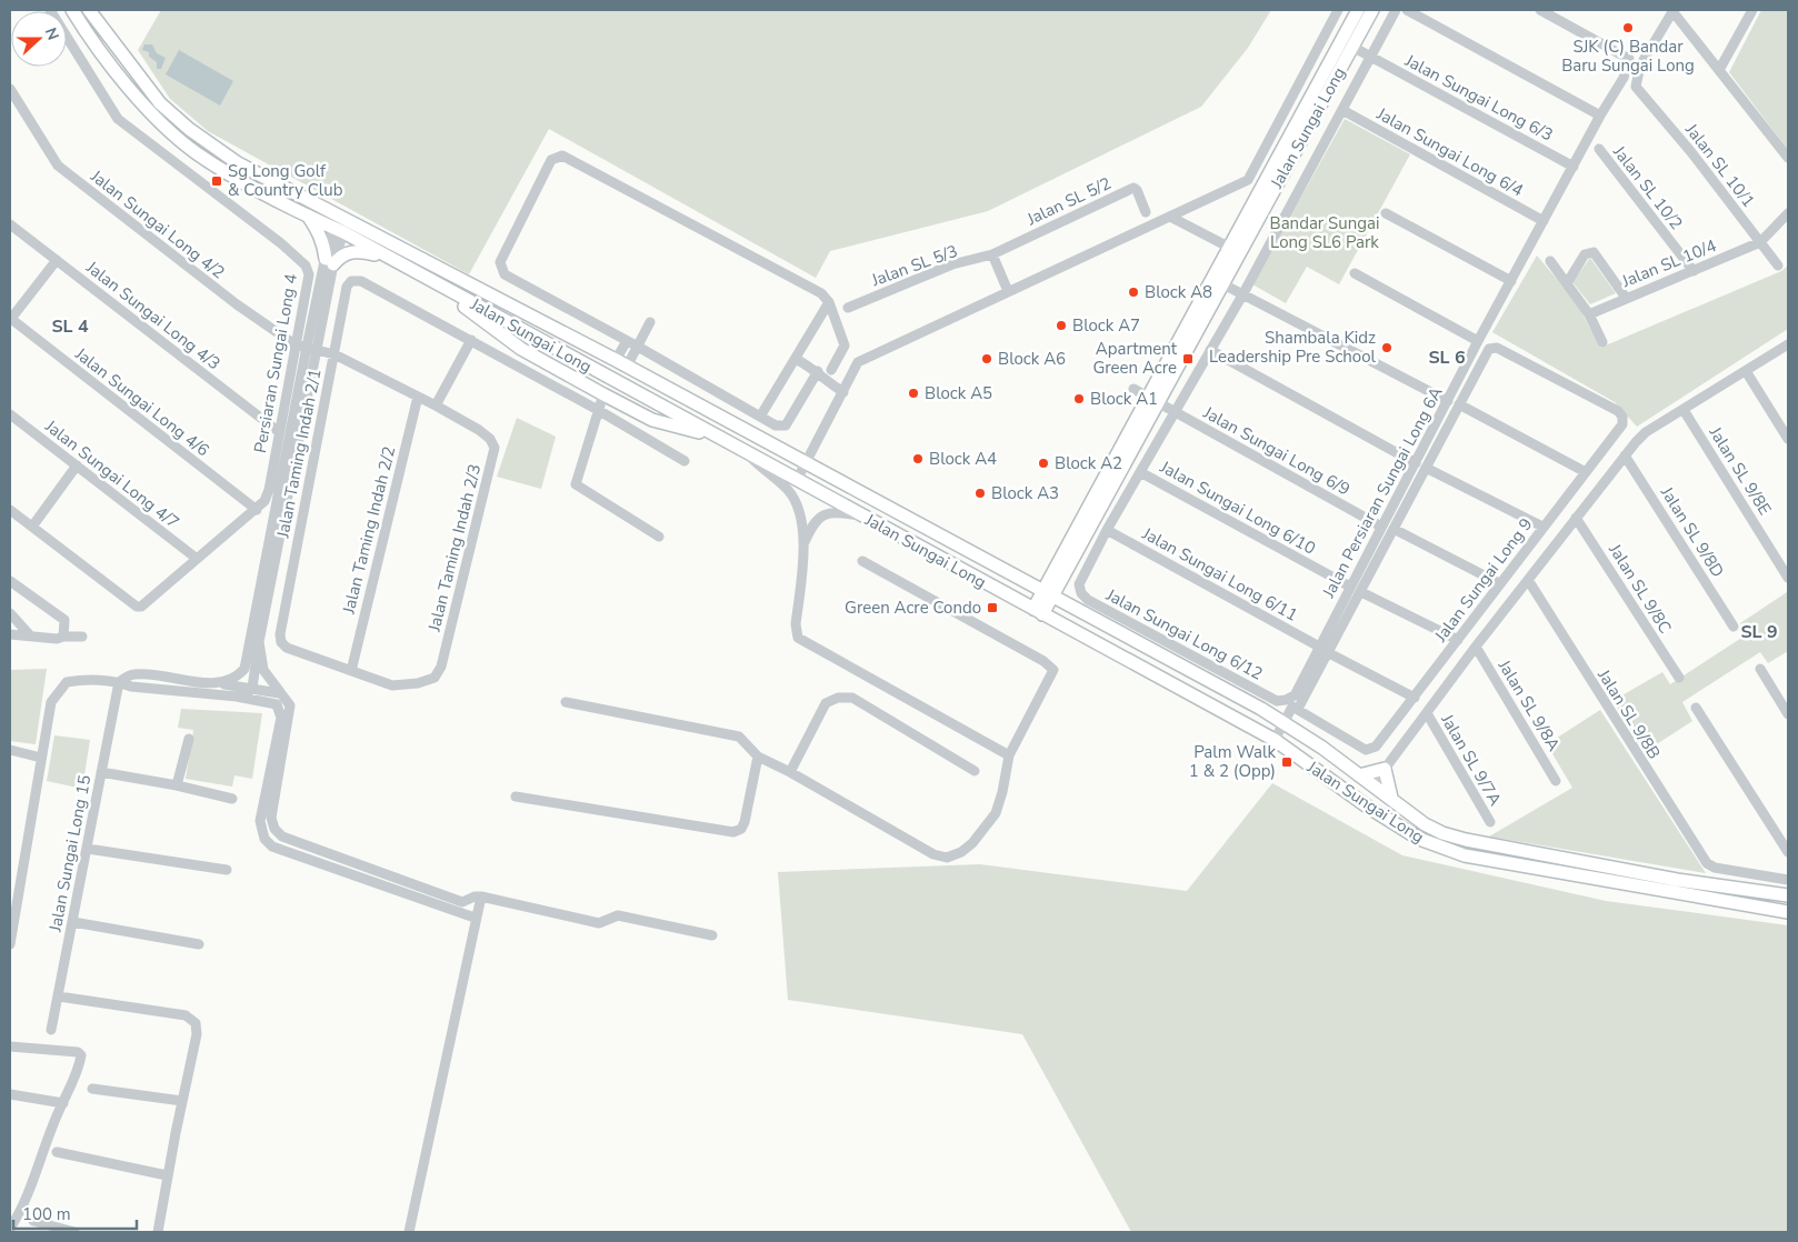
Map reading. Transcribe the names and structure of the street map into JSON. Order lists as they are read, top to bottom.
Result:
{
  "streets": {
    "street": [
      "Jalan Sungai Long 6/3",
      "Jalan Sungai Long",
      "Jalan Sungai Long 6/4",
      "Jalan SL 10/1",
      "Jalan SL 10/2",
      "Jalan SL 5/2",
      "Jalan Sungai Long 4/2",
      "Jalan SL 10/4",
      "Jalan SL 5/3",
      "Jalan Sungai Long 4/3",
      "Persiaran Sungai Long 4",
      "Jalan Sungai Long 4/6",
      "Jalan Sungai Long 6/9",
      "Jalan Taming Indah 2/1",
      "Jalan SL 9/8E",
      "Jalan Sungai Long 4/7",
      "Jalan Persiaran Sungai Long 6A",
      "Jalan Sungai Long 6/10",
      "Jalan Taming Indah 2/2",
      "Jalan SL 9/8D",
      "Jalan Taming Indah 2/3",
      "Jalan Sungai Long 6/11",
      "Jalan Sungai Long 9",
      "Jalan SL 9/8C",
      "Jalan Sungai Long 6/12",
      "Jalan SL 9/8A",
      "Jalan SL 9/8B",
      "Jalan SL 9/7A",
      "Jalan Sungai Long 15"
    ]
  },
  "crossings": [
    ["Jalan Sungai Long 6/3", "Jalan Sungai Long"],
    ["Jalan Sungai Long 6/3", "Jalan Persiaran Sungai Long 6A"],
    ["Jalan Sungai Long", "Jalan Sungai Long 6/9"],
    ["Jalan Sungai Long 6/4", "Jalan Persiaran Sungai Long 6A"],
    ["Jalan SL 10/1", "Jalan SL 10/4"],
    ["Jalan SL 10/2", "Jalan SL 10/4"],
    ["Jalan SL 5/2", "Jalan SL 5/3"],
    ["Jalan Sungai Long 4/2", "Persiaran Sungai Long 4"],
    ["Jalan Sungai Long 4/2", "Jalan Taming Indah 2/1"],
    ["Jalan Sungai Long 4/2", "Jalan Taming Indah 2/2"],
    ["Jalan Sungai Long 4/2", "Jalan Taming Indah 2/3"],
    ["Jalan Sungai Long 4/3", "Persiaran Sungai Long 4"],
    ["Persiaran Sungai Long 4", "Jalan Sungai Long 4/6"],
    ["Persiaran Sungai Long 4", "Jalan Sungai Long 4/7"],
    ["Jalan Sungai Long 6/9", "Jalan Persiaran Sungai Long 6A"],
    ["Jalan Taming Indah 2/1", "Jalan Taming Indah 2/2"],
    ["Jalan Taming Indah 2/1", "Jalan Taming Indah 2/3"],
    ["Jalan Persiaran Sungai Long 6A", "Jalan Sungai Long 6/10"],
    ["Jalan Persiaran Sungai Long 6A", "Jalan Sungai Long 6/11"],
    ["Jalan Persiaran Sungai Long 6A", "Jalan Sungai Long 9"],
    ["Jalan Persiaran Sungai Long 6A", "Jalan Sungai Long 6/12"],
    ["Jalan Taming Indah 2/2", "Jalan Taming Indah 2/3"],
    ["Jalan Sungai Long 6/11", "Jalan Sungai Long 6/12"]
  ],
  "districts": ["SL 4", "SL 6", "SL 9"],
  "parks": ["Bandar Sungai Long SL6 Park"],
  "places": {
    "other": [
      "SJK (C) Bandar Baru Sungai Long",
      "Block A8",
      "Block A7",
      "Shambala Kidz Leadership Pre School",
      "Block A6",
      "Block A5",
      "Block A1",
      "Block A4",
      "Block A2",
      "Block A3"
    ],
    "transit": [
      "Sg Long Golf & Country Club",
      "Apartment Green Acre",
      "Green Acre Condo",
      "Palm Walk 1 & 2 (Opp)"
    ]
  },
  "scale_bar": "100 m",
  "north": "right"
}
